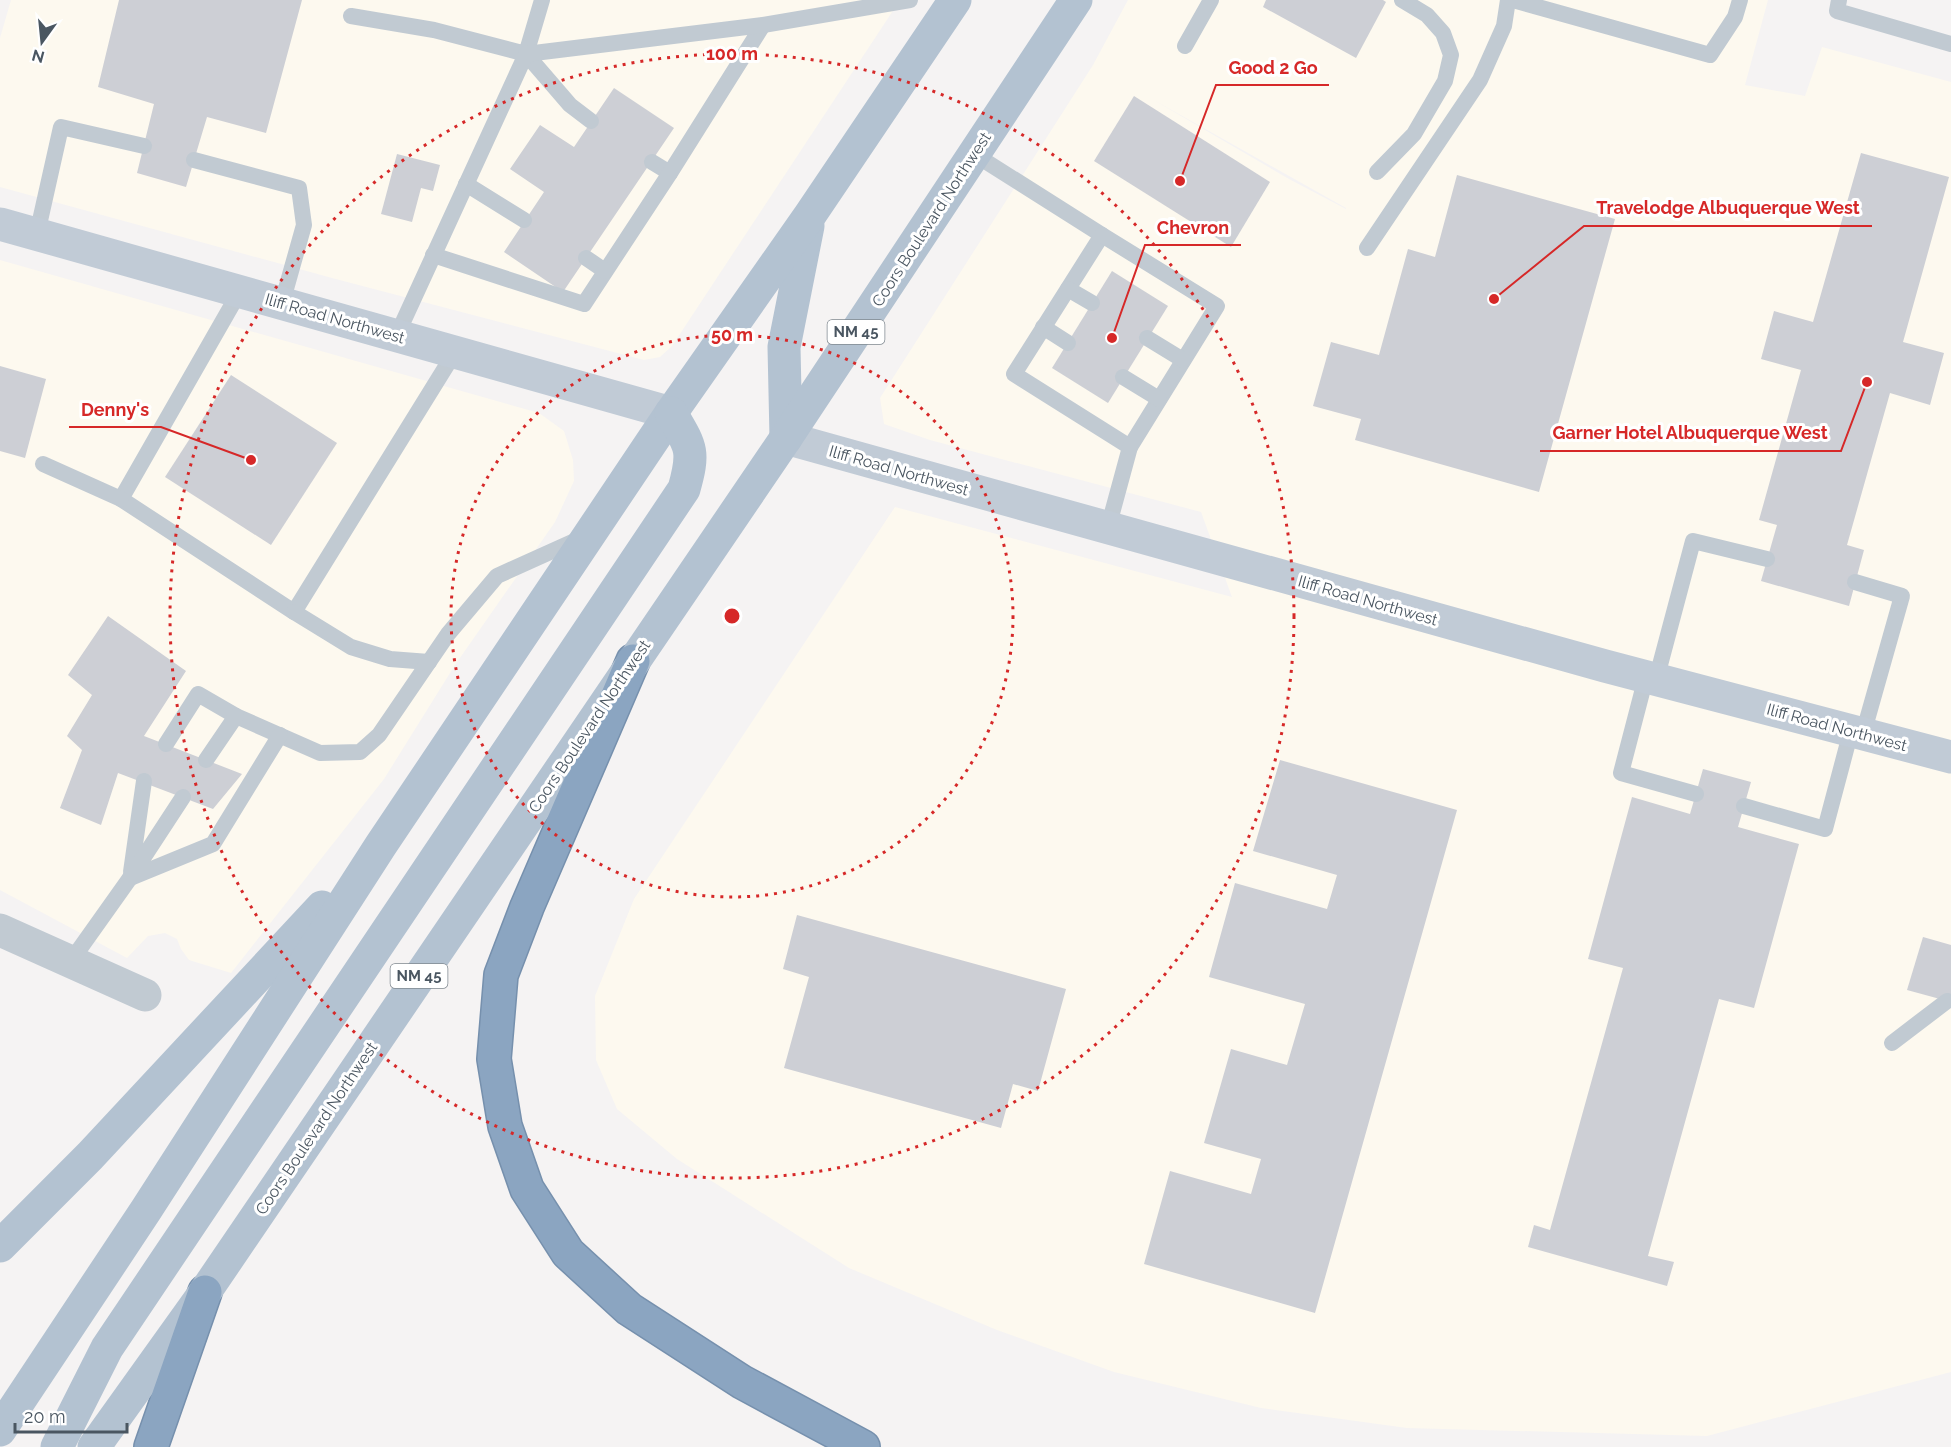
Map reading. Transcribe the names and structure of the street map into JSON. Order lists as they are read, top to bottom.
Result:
{
  "streets": {
    "main road": ["Coors Boulevard Northwest", "NM 45"],
    "street": ["Iliff Road Northwest"]
  },
  "crossings": [
    ["Coors Boulevard Northwest", "Iliff Road Northwest"]
  ],
  "places": [
    "Good 2 Go",
    "Travelodge Albuquerque West",
    "Chevron",
    "Garner Hotel Albuquerque West",
    "Denny's"
  ],
  "scale_bar": "20 m",
  "north": "bottom",
  "rings": ["100 m", "50 m"]
}
